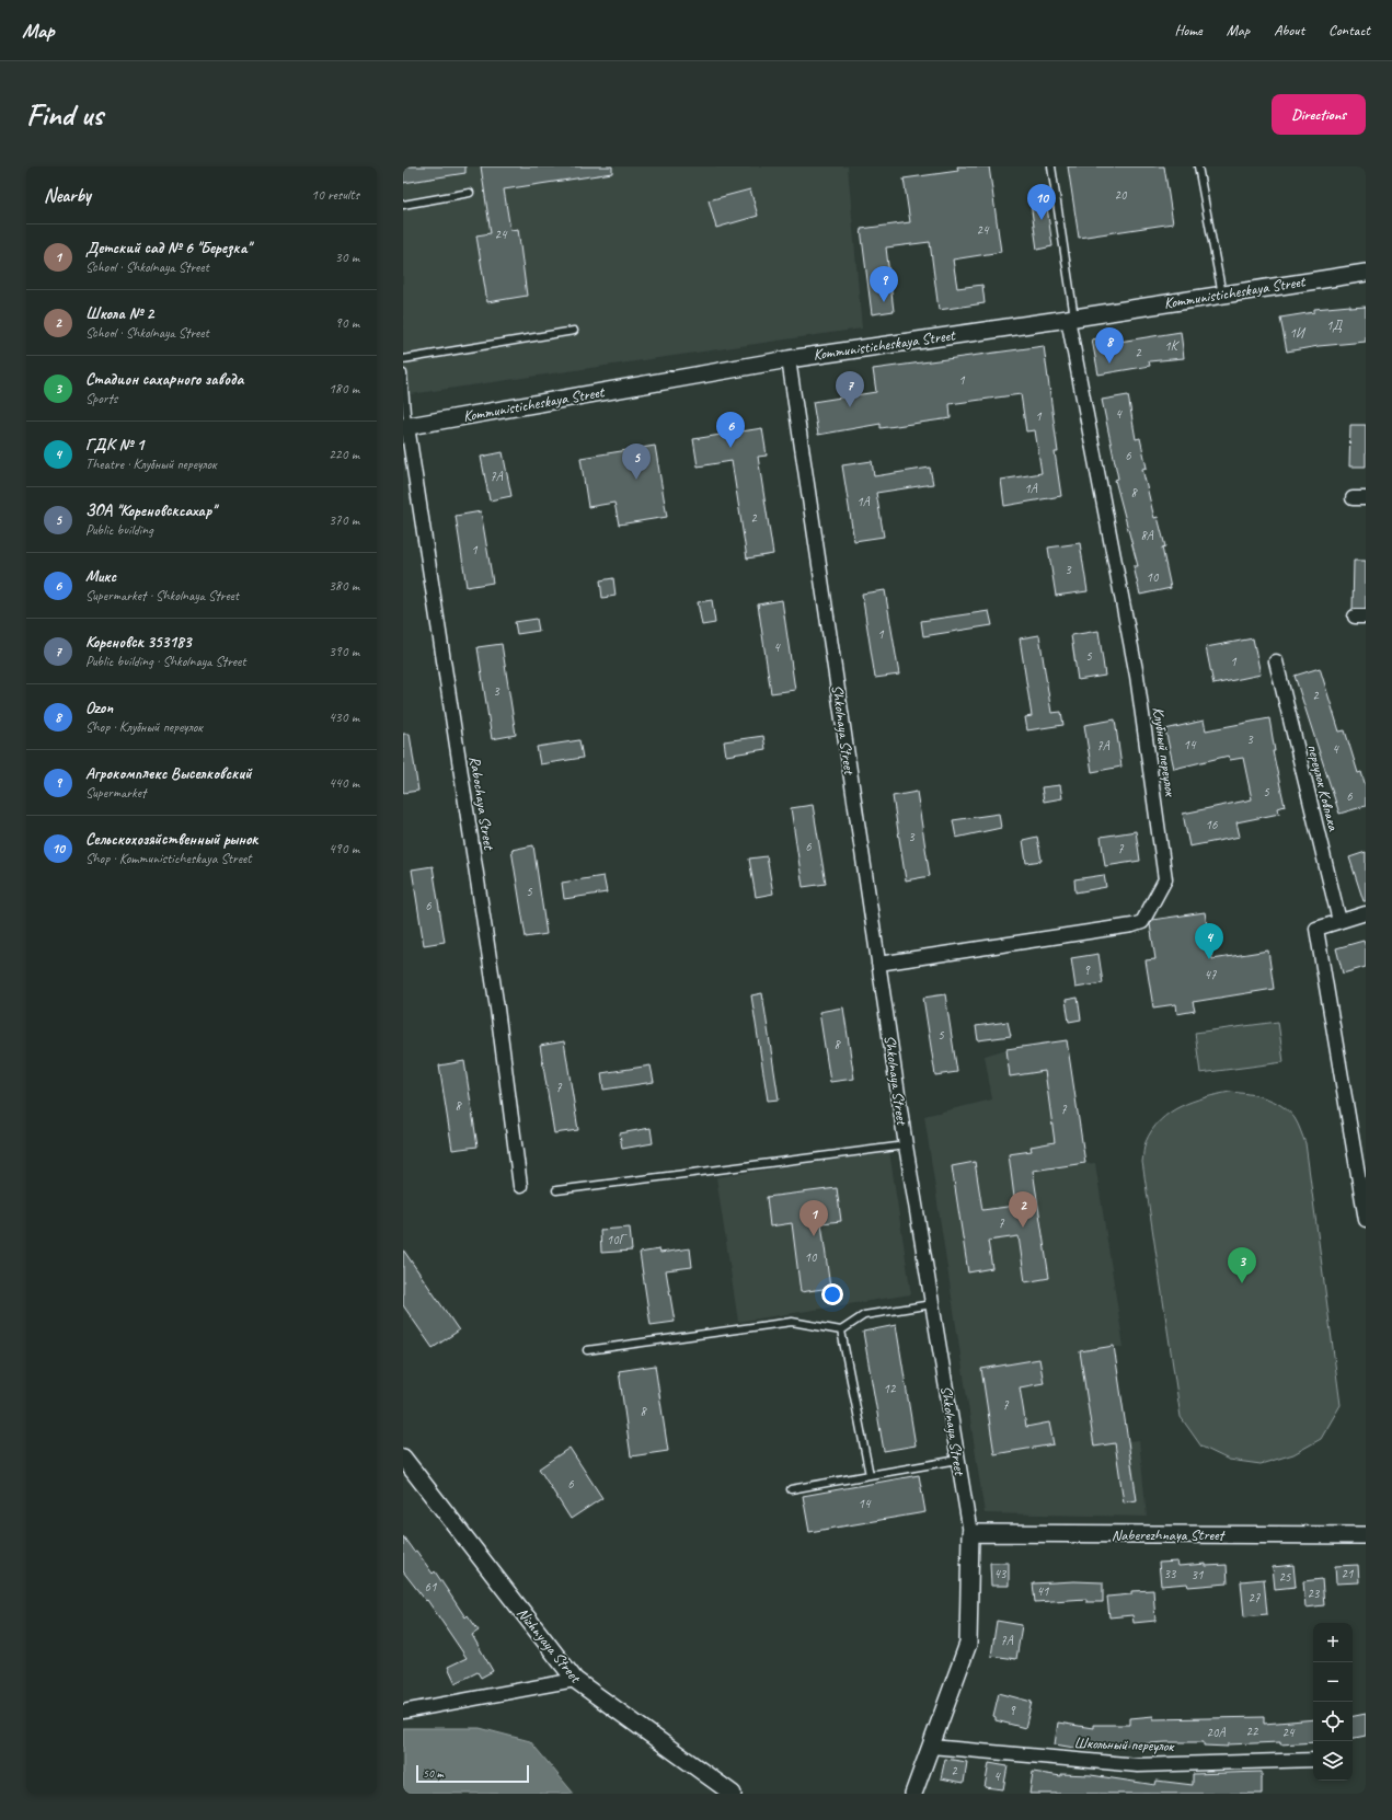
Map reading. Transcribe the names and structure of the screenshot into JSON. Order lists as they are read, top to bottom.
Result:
{
  "streets": {
    "street": [
      "Kommunisticheskaya Street",
      "Shkolnaya Street",
      "Клубный переулок",
      "переулок Ковпака",
      "Rabochaya Street",
      "Naberezhnaya Street",
      "Nizhnyaya Street",
      "Школьный переулок"
    ]
  },
  "crossings": [
    ["Kommunisticheskaya Street", "Shkolnaya Street"],
    ["Kommunisticheskaya Street", "Клубный переулок"],
    ["Kommunisticheskaya Street", "Rabochaya Street"],
    ["Shkolnaya Street", "Клубный переулок"],
    ["Shkolnaya Street", "Naberezhnaya Street"],
    ["Shkolnaya Street", "Школьный переулок"]
  ],
  "house_numbers": [
    "20",
    "24",
    "24",
    "1Д",
    "1И",
    "1К",
    "2",
    "1",
    "4",
    "1",
    "6",
    "7А",
    "1А",
    "8",
    "1А",
    "2",
    "8А",
    "1",
    "3",
    "10",
    "1",
    "4",
    "5",
    "1",
    "3",
    "2",
    "3",
    "14",
    "7А",
    "4",
    "5",
    "6",
    "16",
    "3",
    "6",
    "7",
    "5",
    "6",
    "9",
    "47",
    "5",
    "8",
    "7",
    "8",
    "7",
    "7",
    "10Г",
    "10",
    "12",
    "7",
    "8",
    "6",
    "14",
    "43",
    "33",
    "21",
    "31",
    "25",
    "61",
    "41",
    "23",
    "27",
    "7А",
    "9",
    "22",
    "20А",
    "24",
    "2",
    "4"
  ],
  "scale_bar": "50 m",
  "page": {
    "header": "Map",
    "nav": [
      "Home",
      "Map",
      "About",
      "Contact"
    ],
    "buttons": "Directions",
    "title": "Find us",
    "heading": ["Nearby", "10 results"],
    "pins": [
      "10",
      "9",
      "8",
      "7",
      "6",
      "5",
      "4",
      "2",
      "1",
      "3"
    ],
    "list": [
      {
        "mark": "1",
        "name": "Детский сад № 6 \"Березка\"",
        "note": "School · Shkolnaya Street",
        "value": "30 m"
      },
      {
        "mark": "2",
        "name": "Школа № 2",
        "note": "School · Shkolnaya Street",
        "value": "90 m"
      },
      {
        "mark": "3",
        "name": "Стадион сахарного завода",
        "note": "Sports",
        "value": "180 m"
      },
      {
        "mark": "4",
        "name": "ГДК № 1",
        "note": "Theatre · Клубный переулок",
        "value": "220 m"
      },
      {
        "mark": "5",
        "name": "ЗОА \"Кореновсксахар\"",
        "note": "Public building",
        "value": "370 m"
      },
      {
        "mark": "6",
        "name": "Микс",
        "note": "Supermarket · Shkolnaya Street",
        "value": "380 m"
      },
      {
        "mark": "7",
        "name": "Кореновск 353183",
        "note": "Public building · Shkolnaya Street",
        "value": "390 m"
      },
      {
        "mark": "8",
        "name": "Ozon",
        "note": "Shop · Клубный переулок",
        "value": "430 m"
      },
      {
        "mark": "9",
        "name": "Агрокомплекс Выселковский",
        "note": "Supermarket",
        "value": "440 m"
      },
      {
        "mark": "10",
        "name": "Сельскохозяйственный рынок",
        "note": "Shop · Kommunisticheskaya Street",
        "value": "490 m"
      }
    ],
    "map_buttons": ["+", "−"],
    "scale": "50 m"
  }
}
